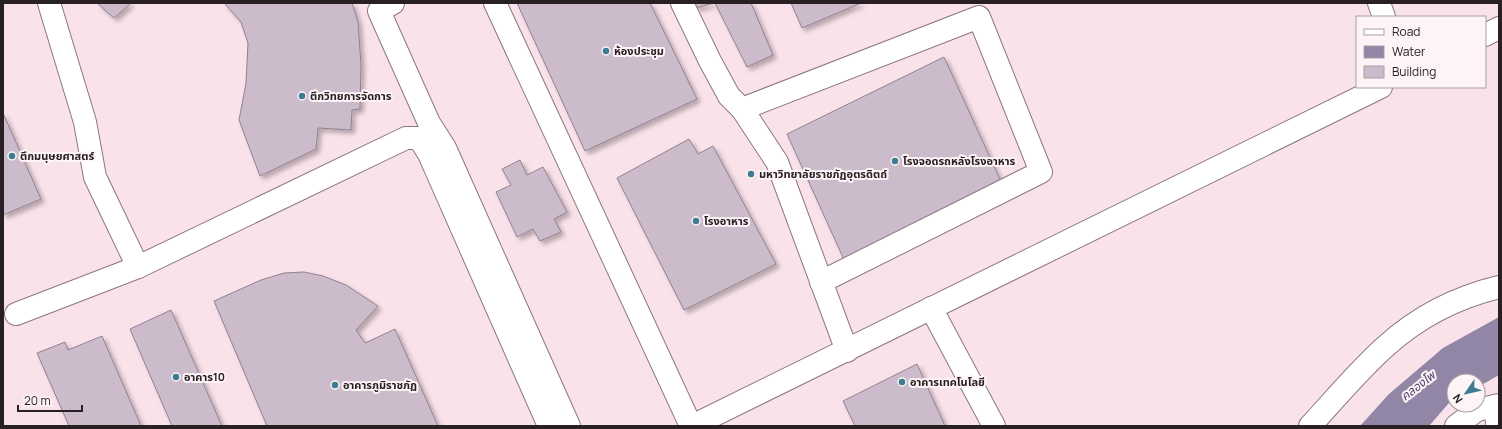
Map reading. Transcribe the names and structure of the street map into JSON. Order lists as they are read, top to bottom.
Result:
{
  "water": ["คลองโพ"],
  "places": [
    "ห้องประชุม",
    "ตึกวิทยการจัดการ",
    "ตึกมนุษยศาสตร์",
    "โรงจอดรถหลังโรงอาหาร",
    "มหาวิทยาลัยราชภัฏอุตรดิตถ์",
    "โรงอาหาร",
    "อาคาร10",
    "อาคารเทคโนโลยี",
    "อาคารภูมิราชภัฏ"
  ],
  "legend": ["Road", "Water", "Building"],
  "scale_bar": "20 m",
  "north": "bottom left"
}
